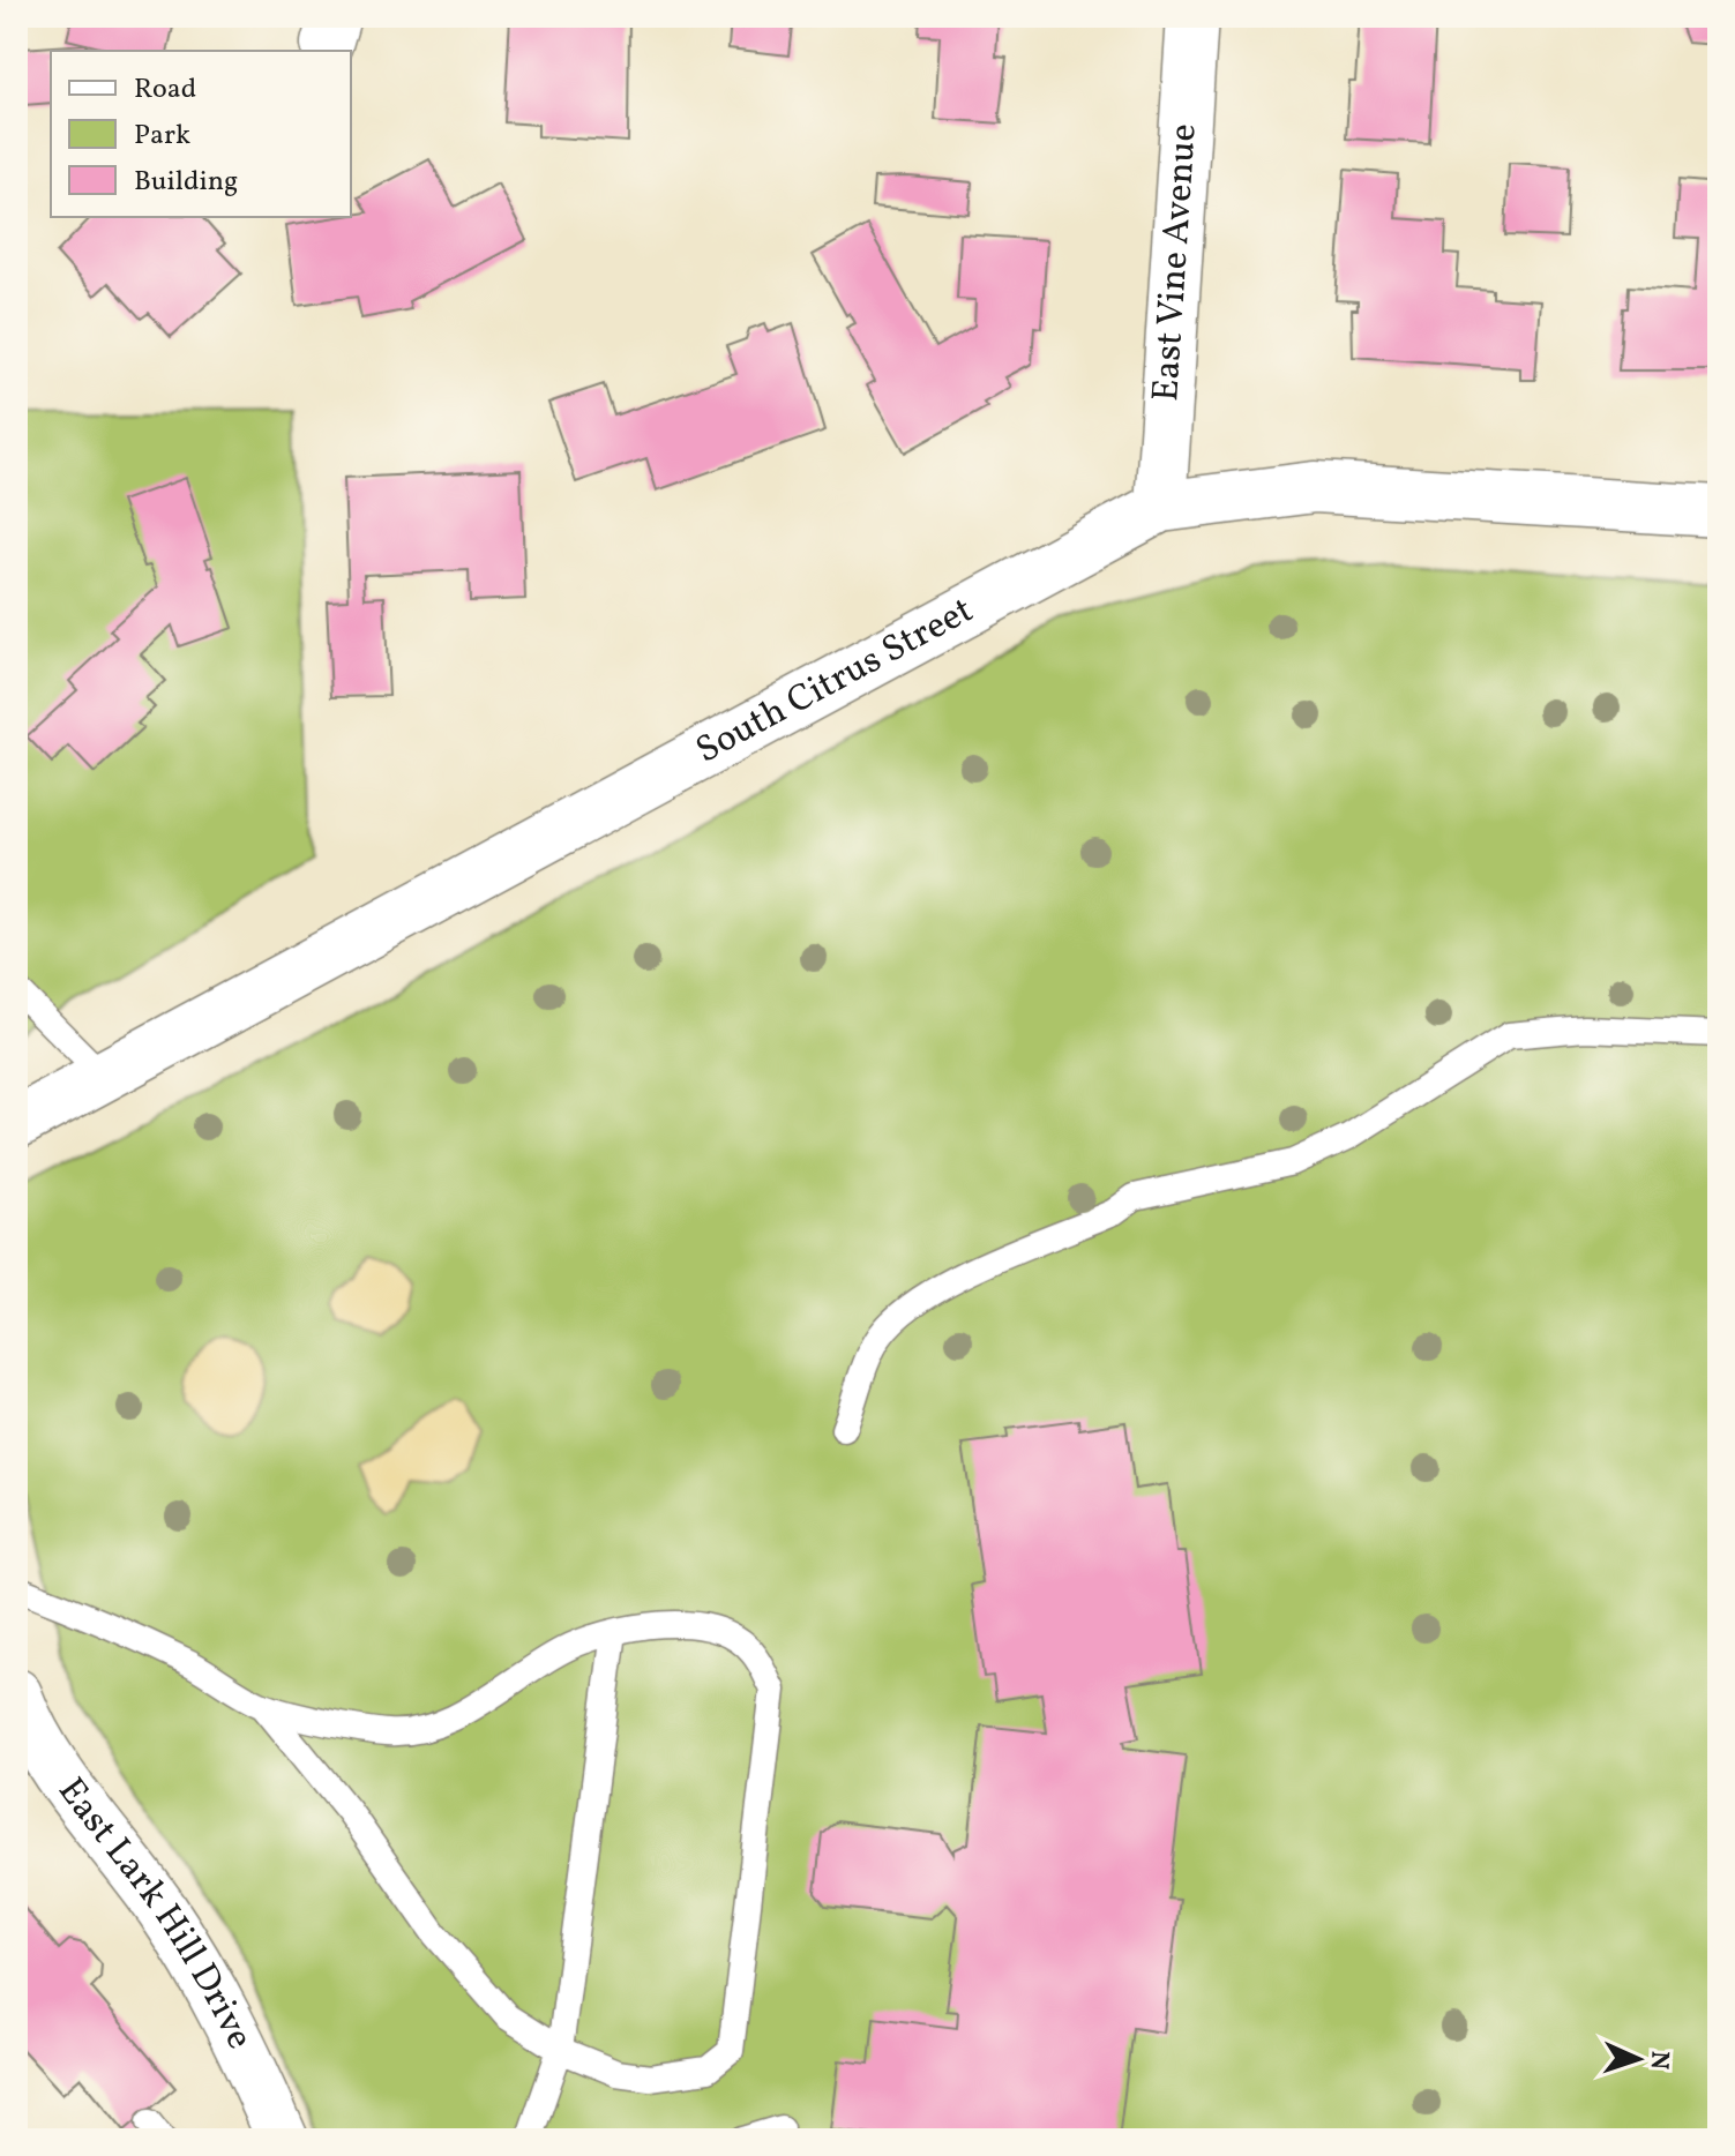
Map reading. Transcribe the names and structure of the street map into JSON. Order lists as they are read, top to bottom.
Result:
{
  "streets": {
    "street": ["East Vine Avenue", "South Citrus Street", "East Lark Hill Drive"]
  },
  "crossings": [
    ["East Vine Avenue", "South Citrus Street"]
  ],
  "legend": ["Road", "Park", "Building"],
  "north": "right"
}
